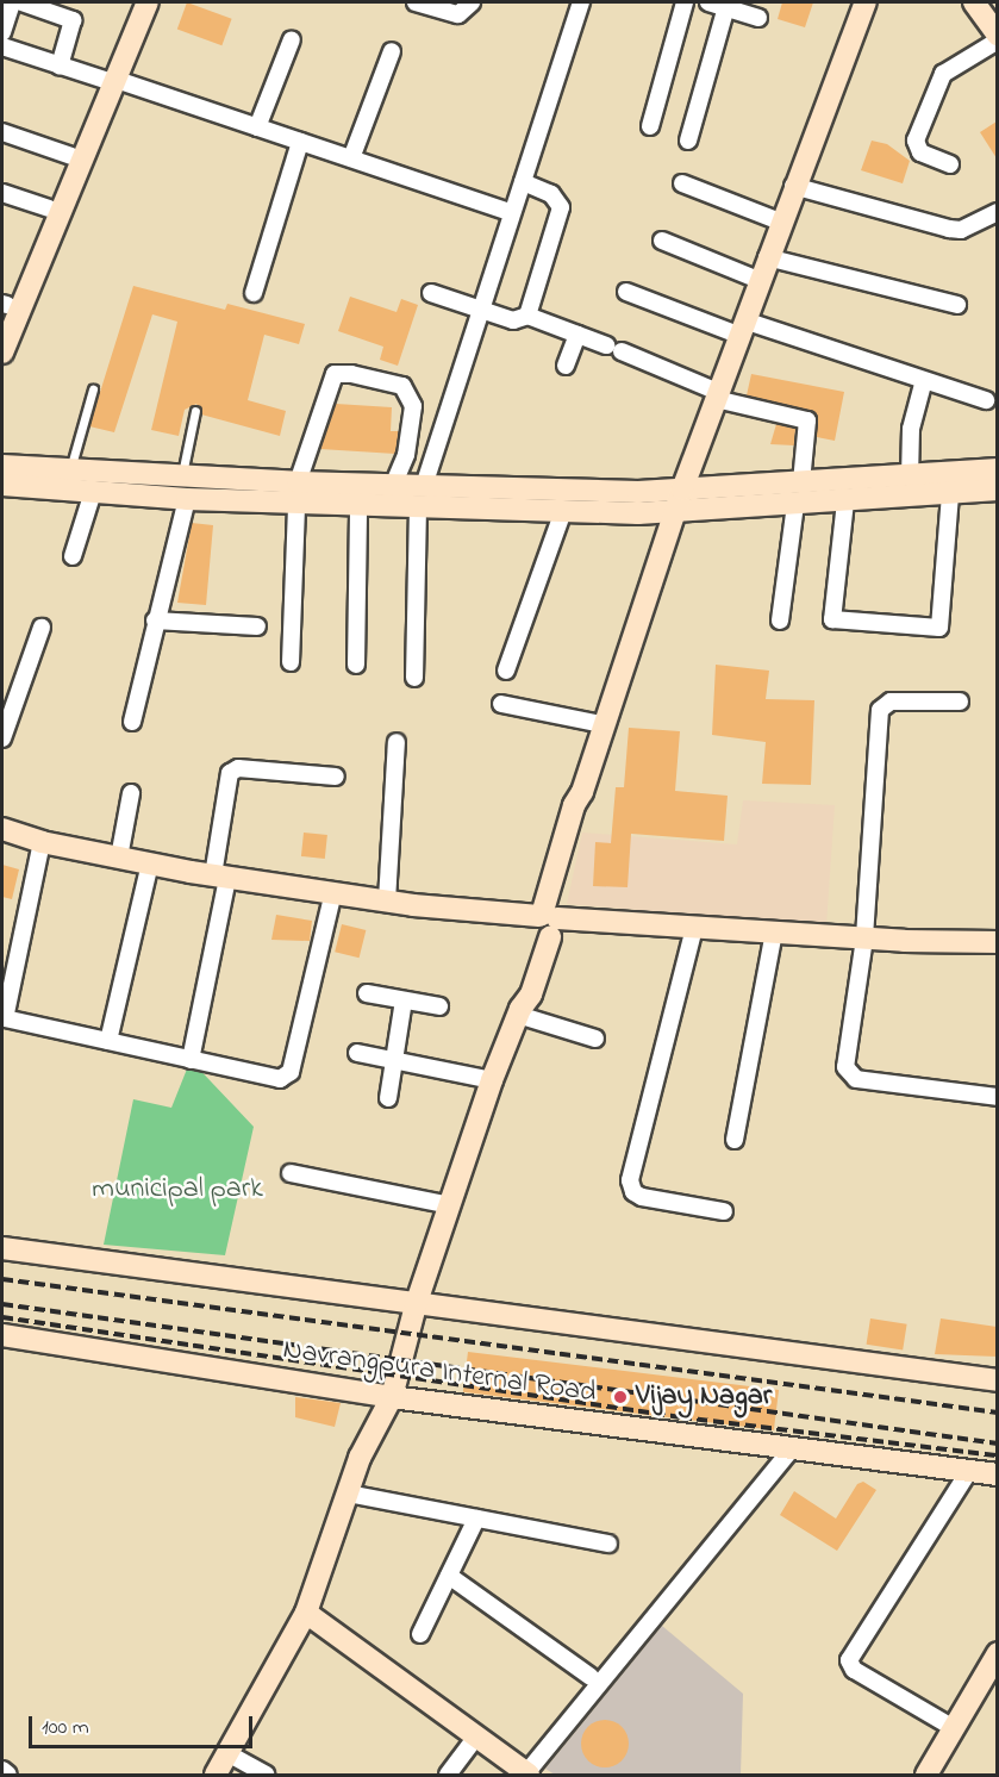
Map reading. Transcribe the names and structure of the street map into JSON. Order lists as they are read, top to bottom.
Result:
{
  "streets": {
    "street": ["Navrangpura Internal Road"]
  },
  "parks": ["municipal park"],
  "places": ["Vijay Nagar"],
  "scale_bar": "100 m"
}
